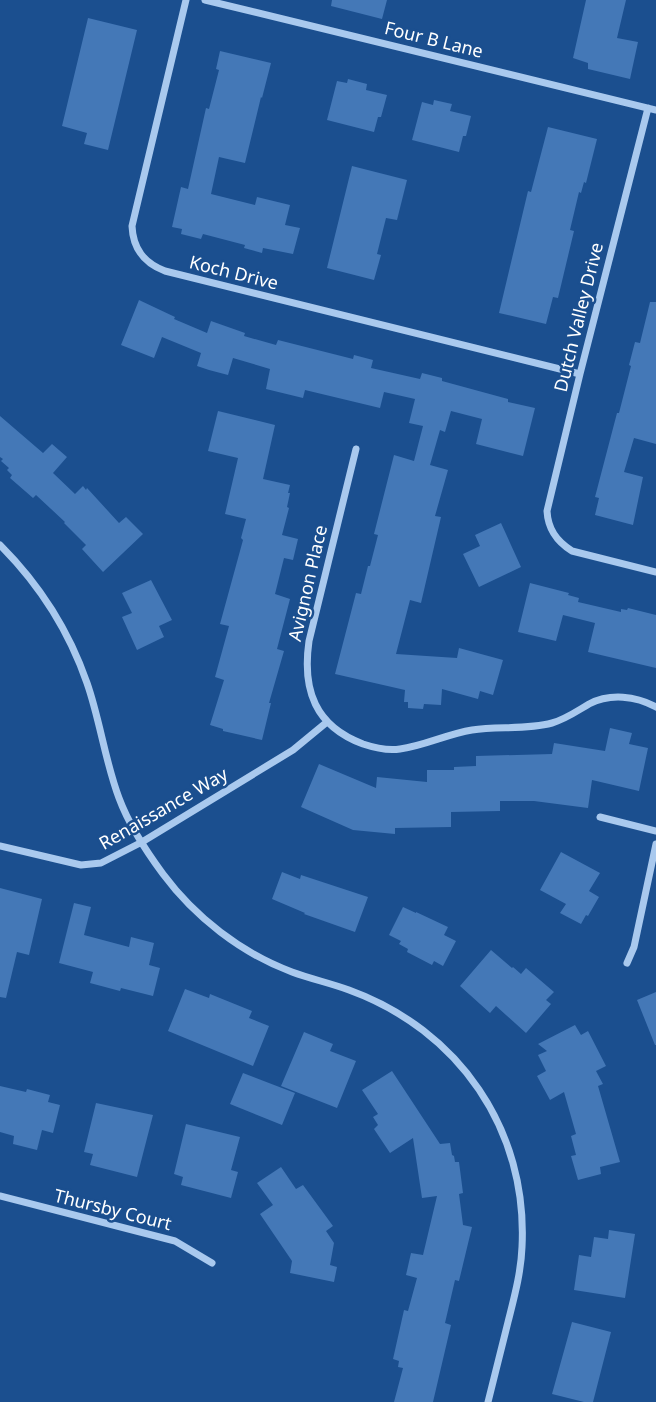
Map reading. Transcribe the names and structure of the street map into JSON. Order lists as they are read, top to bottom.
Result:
{
  "streets": {
    "street": [
      "Four B Lane",
      "Koch Drive",
      "Dutch Valley Drive",
      "Avignon Place",
      "Renaissance Way",
      "Thursby Court"
    ]
  },
  "crossings": [
    ["Four B Lane", "Dutch Valley Drive"],
    ["Koch Drive", "Dutch Valley Drive"],
    ["Avignon Place", "Renaissance Way"]
  ]
}
